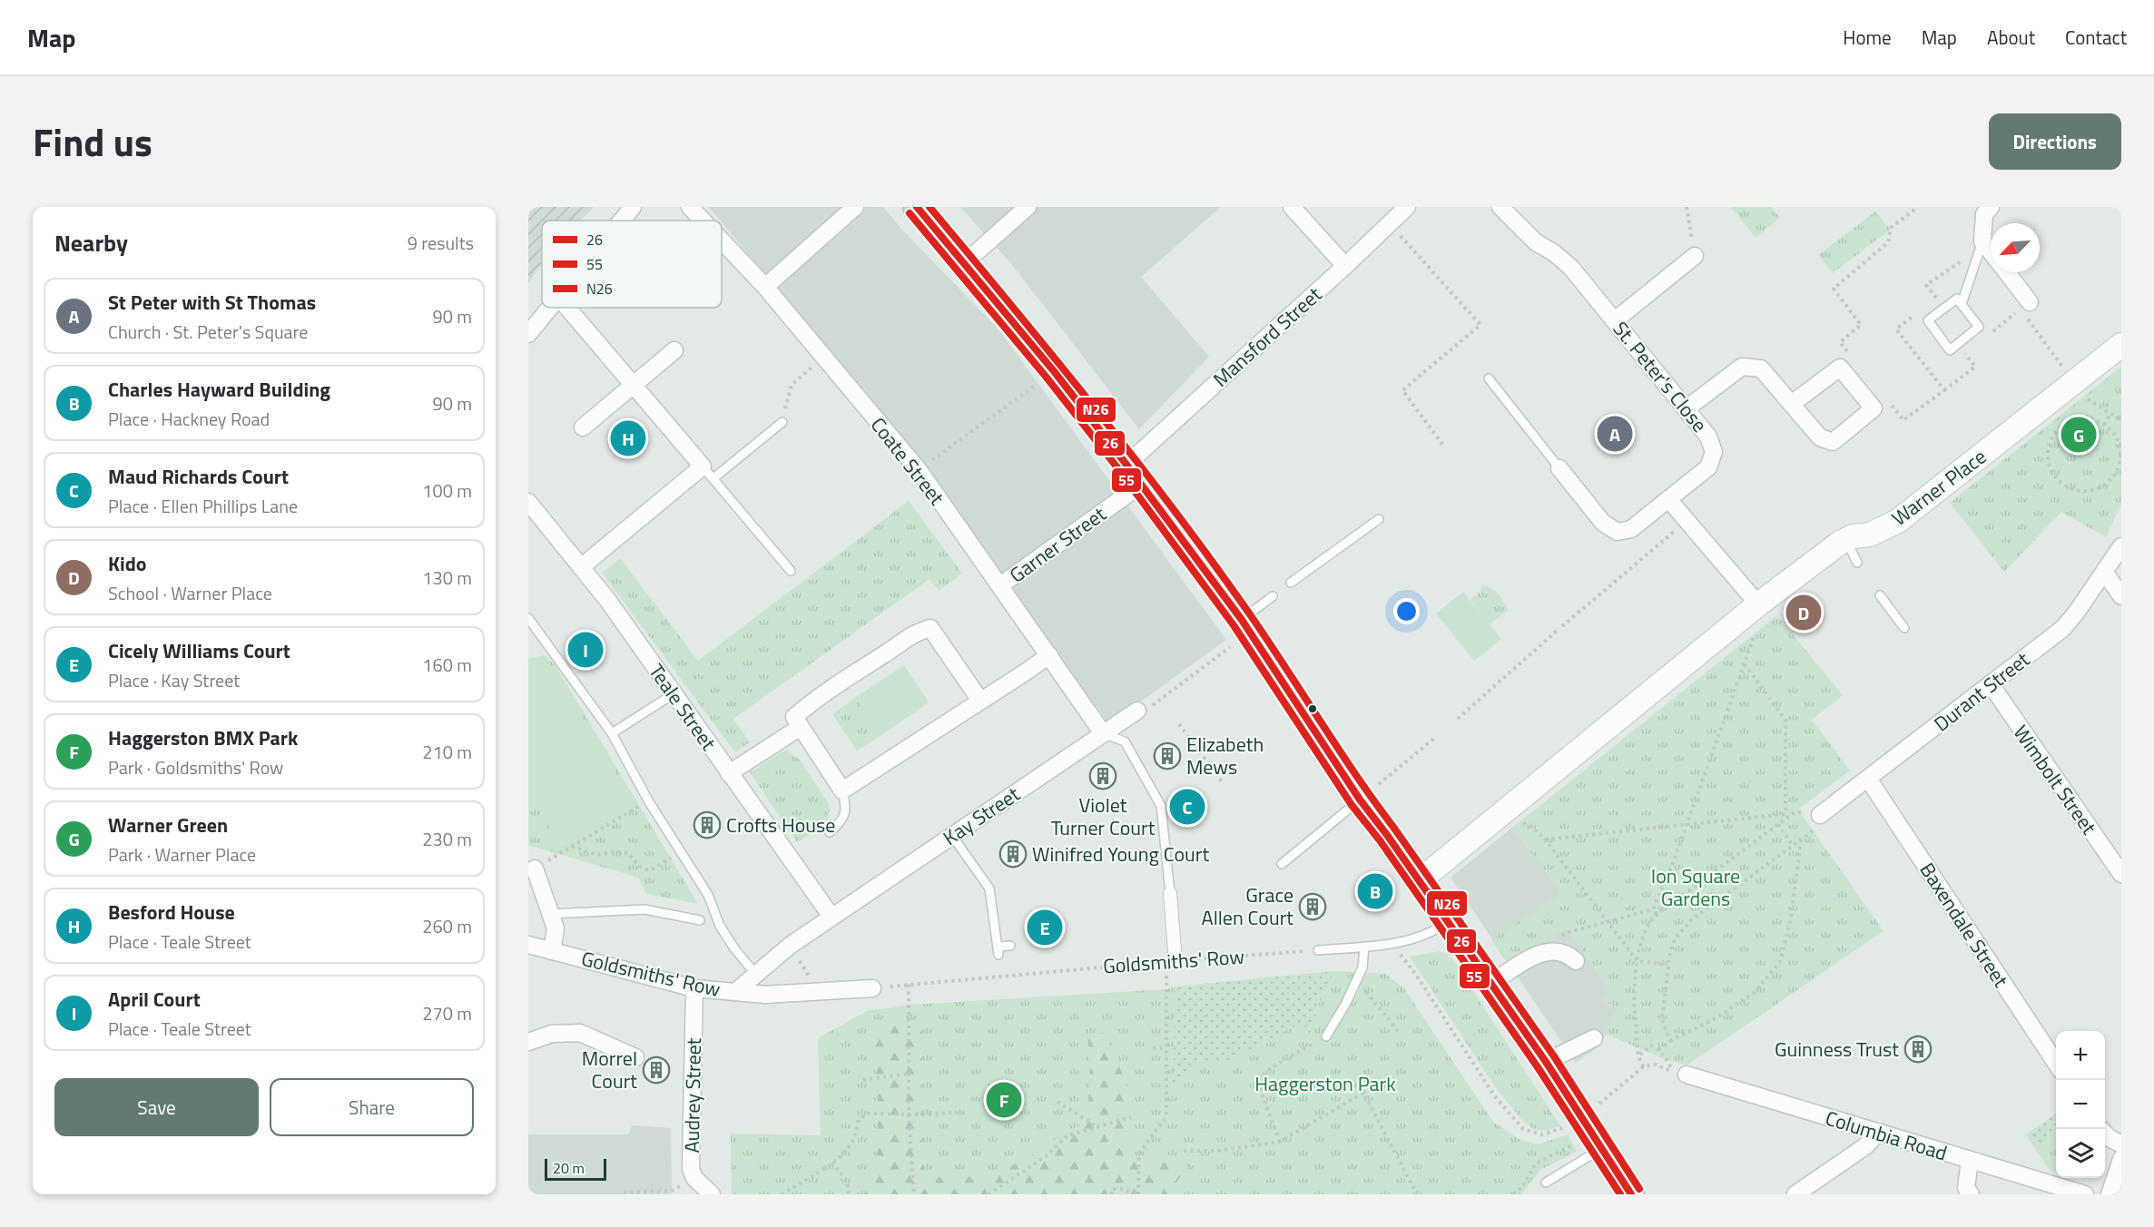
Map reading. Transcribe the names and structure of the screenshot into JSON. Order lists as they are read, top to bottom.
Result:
{
  "streets": {
    "main road": ["Warner Place"],
    "street": [
      "Mansford Street",
      "St. Peter's Close",
      "Coate Street",
      "Garner Street",
      "Durant Street",
      "Teale Street",
      "Wimbolt Street",
      "Kay Street",
      "Baxendale Street",
      "Goldsmiths' Row",
      "Audrey Street",
      "Columbia Road"
    ]
  },
  "crossings": [
    ["Mansford Street", "Garner Street"],
    ["Coate Street", "Garner Street"],
    ["Coate Street", "Kay Street"],
    ["Durant Street", "Wimbolt Street"],
    ["Durant Street", "Baxendale Street"],
    ["Teale Street", "Kay Street"],
    ["Kay Street", "Goldsmiths' Row"],
    ["Goldsmiths' Row", "Audrey Street"]
  ],
  "parks": ["Ion Square Gardens", "Haggerston Park"],
  "places": {
    "building": [
      "Elizabeth Mews",
      "Violet Turner Court",
      "Crofts House",
      "Winifred Young Court",
      "Grace Allen Court",
      "Guinness Trust",
      "Morrel Court"
    ]
  },
  "lines": ["transit line 26", "transit line N26", "transit line 55"],
  "legend": ["26", "55", "N26"],
  "scale_bar": "20 m",
  "north": "bottom left",
  "page": {
    "header": "Map",
    "nav": [
      "Home",
      "Map",
      "About",
      "Contact"
    ],
    "title": "Find us",
    "buttons": [
      "Directions",
      ["Save", "Share"]
    ],
    "heading": ["Nearby", "9 results"],
    "list": [
      {
        "mark": "A",
        "name": "St Peter with St Thomas",
        "note": "Church · St. Peter's Square",
        "value": "90 m"
      },
      {
        "mark": "B",
        "name": "Charles Hayward Building",
        "note": "Place · Hackney Road",
        "value": "90 m"
      },
      {
        "mark": "C",
        "name": "Maud Richards Court",
        "note": "Place · Ellen Phillips Lane",
        "value": "100 m"
      },
      {
        "mark": "D",
        "name": "Kido",
        "note": "School · Warner Place",
        "value": "130 m"
      },
      {
        "mark": "E",
        "name": "Cicely Williams Court",
        "note": "Place · Kay Street",
        "value": "160 m"
      },
      {
        "mark": "F",
        "name": "Haggerston BMX Park",
        "note": "Park · Goldsmiths' Row",
        "value": "210 m"
      },
      {
        "mark": "G",
        "name": "Warner Green",
        "note": "Park · Warner Place",
        "value": "230 m"
      },
      {
        "mark": "H",
        "name": "Besford House",
        "note": "Place · Teale Street",
        "value": "260 m"
      },
      {
        "mark": "I",
        "name": "April Court",
        "note": "Place · Teale Street",
        "value": "270 m"
      }
    ],
    "pins": [
      "A",
      "G",
      "H",
      "D",
      "I",
      "C",
      "B",
      "E",
      "F"
    ],
    "map_buttons": ["+", "−"],
    "scale": "20 m"
  }
}
